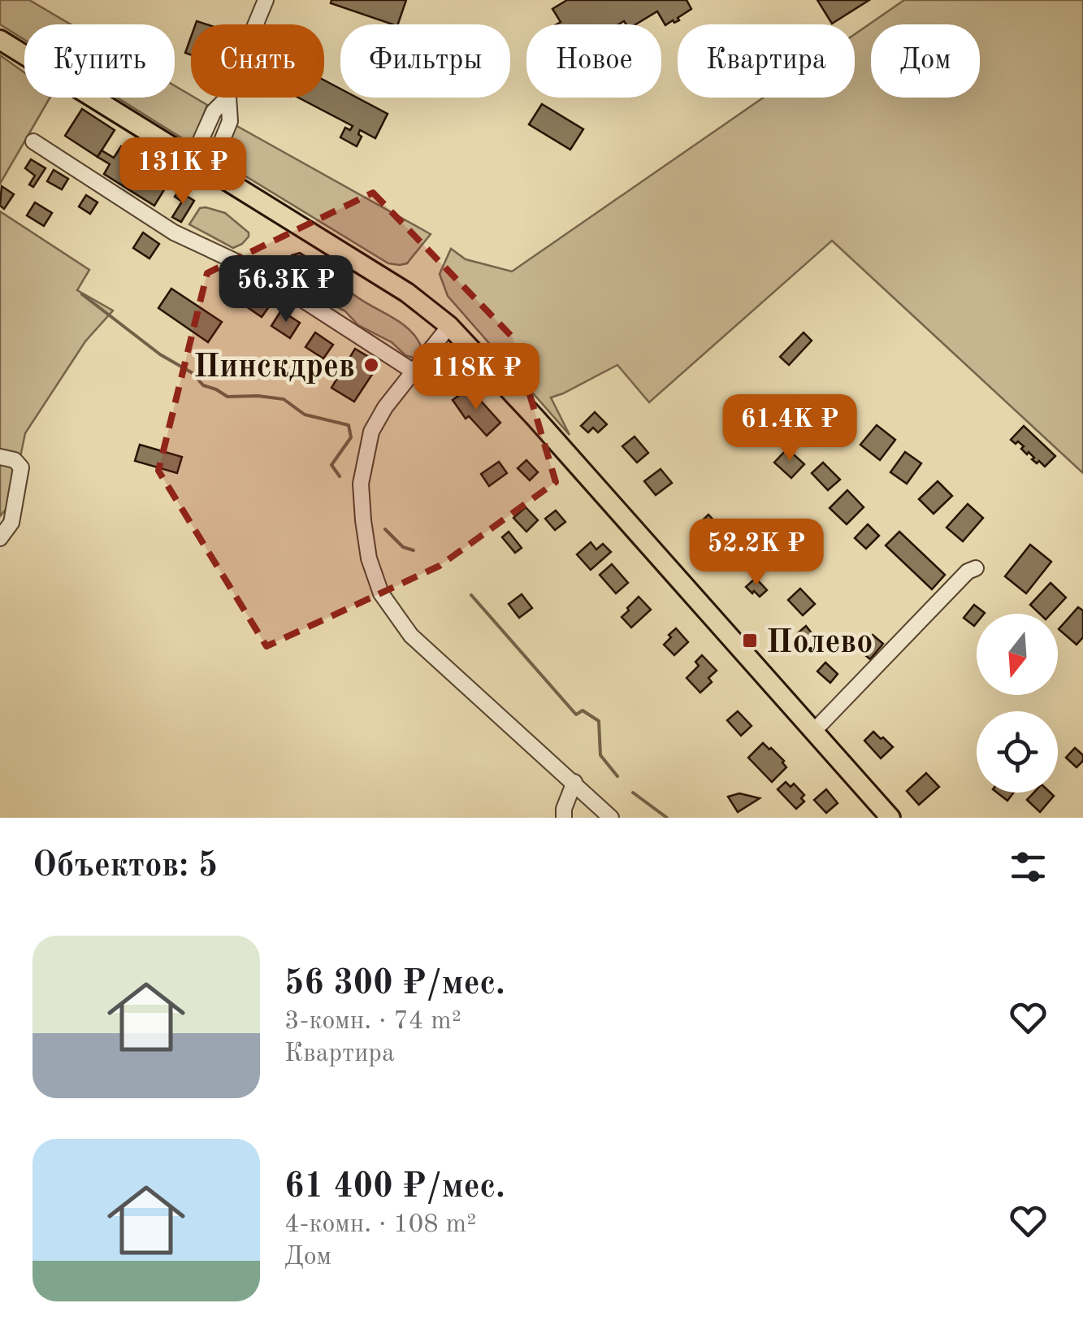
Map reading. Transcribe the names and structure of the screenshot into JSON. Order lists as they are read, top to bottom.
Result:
{
  "places": {
    "other": ["Пинскдрев"],
    "transit": ["Полево"]
  },
  "north": "bottom",
  "page": {
    "chip": [
      "Купить",
      "Снять",
      "Фильтры",
      "Новое",
      "Квартира",
      "Дом"
    ],
    "price": [
      "131K ₽",
      "56.3K ₽",
      "118K ₽",
      "61.4K ₽",
      "52.2K ₽"
    ],
    "heading": "Объектов: 5",
    "list": [
      {
        "name": "56 300 ₽/мес.",
        "note": "3-комн. · 74 m² · Квартира"
      },
      {
        "name": "61 400 ₽/мес.",
        "note": "4-комн. · 108 m² · Дом"
      }
    ]
  }
}
